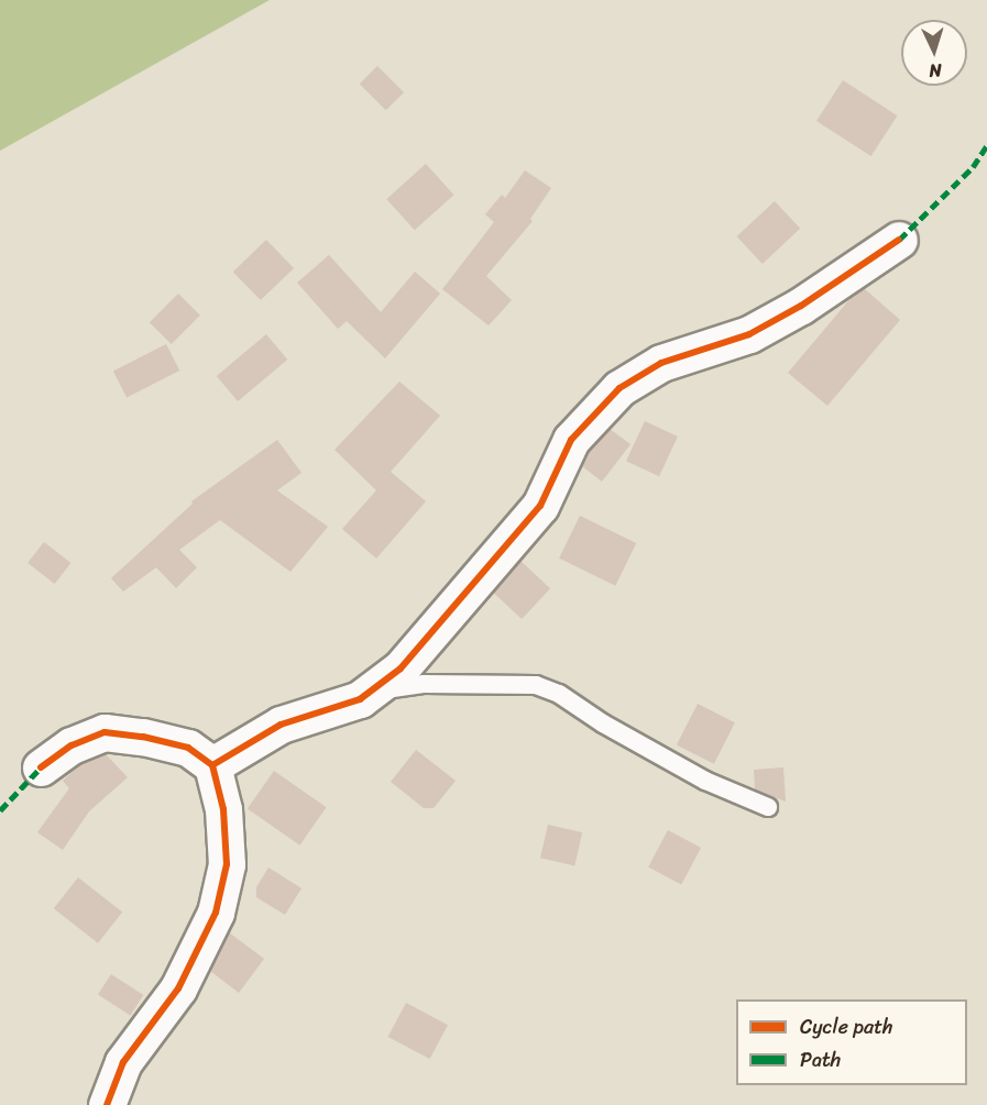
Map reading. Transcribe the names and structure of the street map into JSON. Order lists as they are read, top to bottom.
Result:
{
  "legend": ["Cycle path", "Path"],
  "north": "bottom"
}
